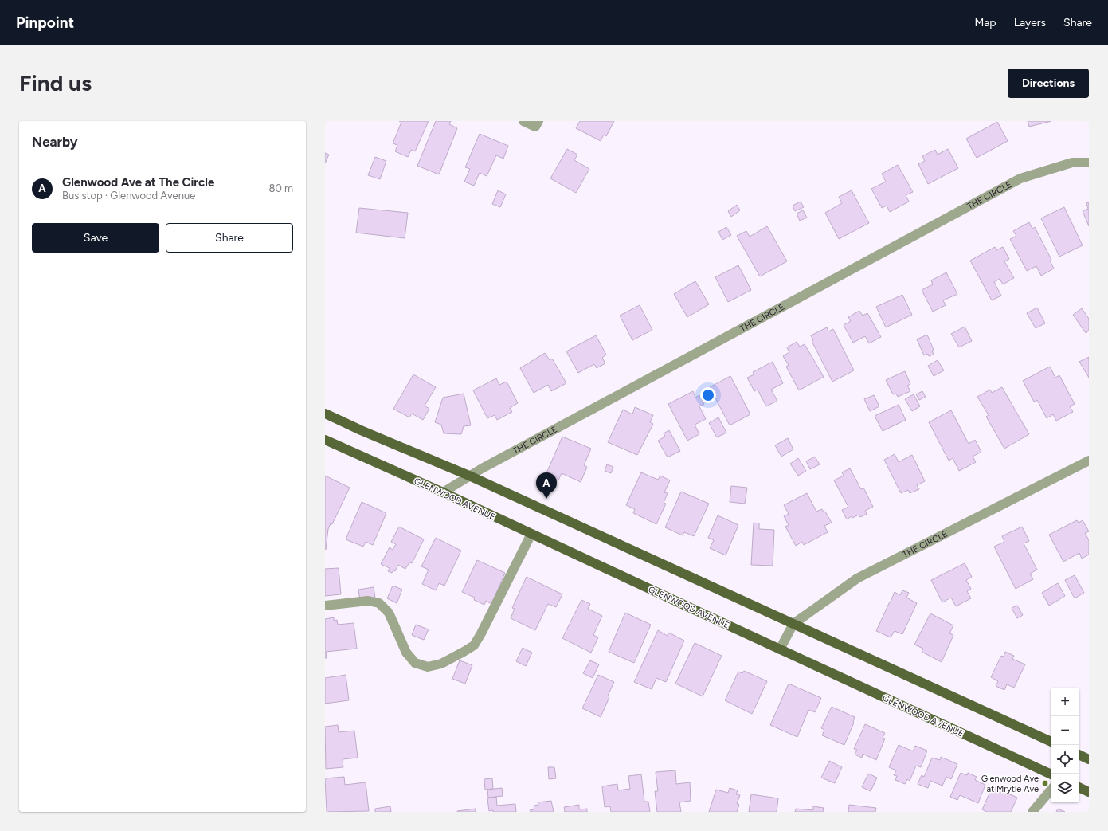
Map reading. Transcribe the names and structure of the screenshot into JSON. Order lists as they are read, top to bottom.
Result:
{
  "streets": {
    "main road": ["GLENWOOD AVENUE"],
    "street": ["THE CIRCLE"]
  },
  "crossings": [
    ["THE CIRCLE", "GLENWOOD AVENUE"]
  ],
  "places": {
    "transit": ["Glenwood Ave at Mrytle Ave"]
  },
  "page": {
    "header": "Pinpoint",
    "nav": ["Map", "Layers", "Share"],
    "buttons": [
      "Directions",
      ["Save", "Share"]
    ],
    "title": "Find us",
    "heading": "Nearby",
    "list": [
      {
        "mark": "A",
        "name": "Glenwood Ave at The Circle",
        "note": "Bus stop · Glenwood Avenue",
        "value": "80 m"
      }
    ],
    "pins": "A",
    "map_buttons": ["+", "−"]
  }
}
